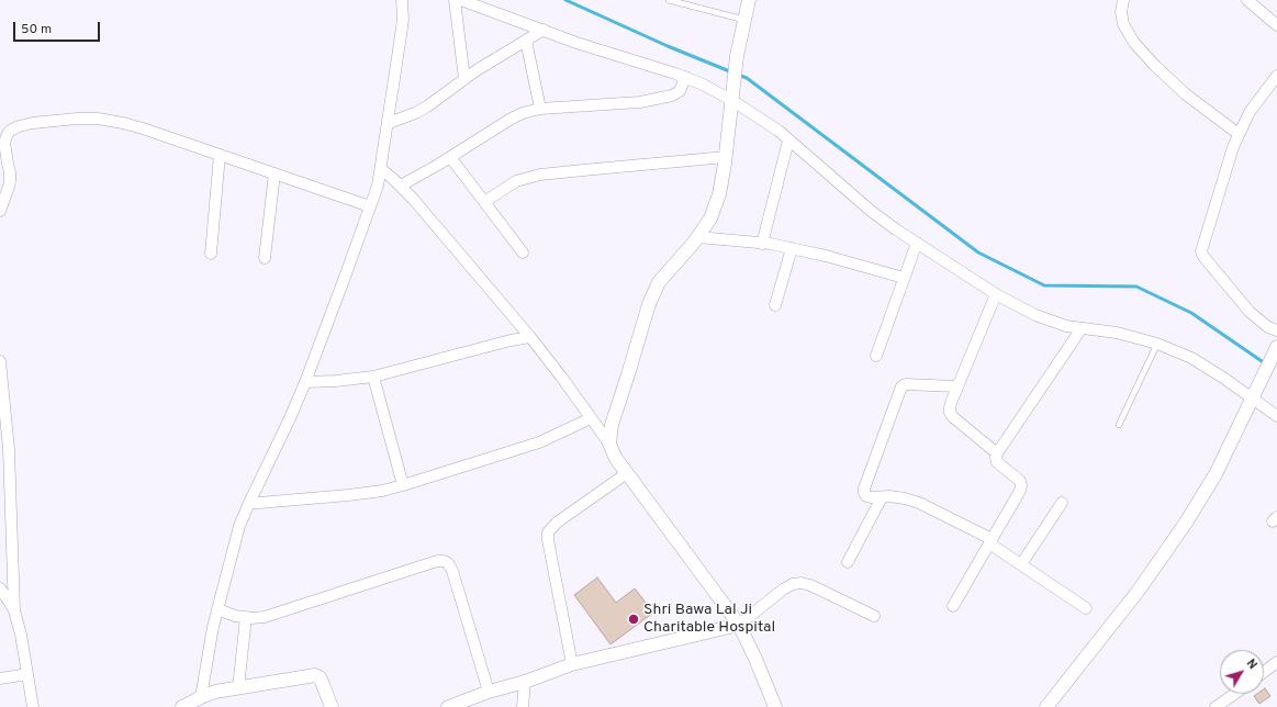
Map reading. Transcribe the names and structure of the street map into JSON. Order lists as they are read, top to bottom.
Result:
{
  "places": ["Shri Bawa Lal Ji Charitable Hospital"],
  "scale_bar": "50 m",
  "north": "top right"
}
